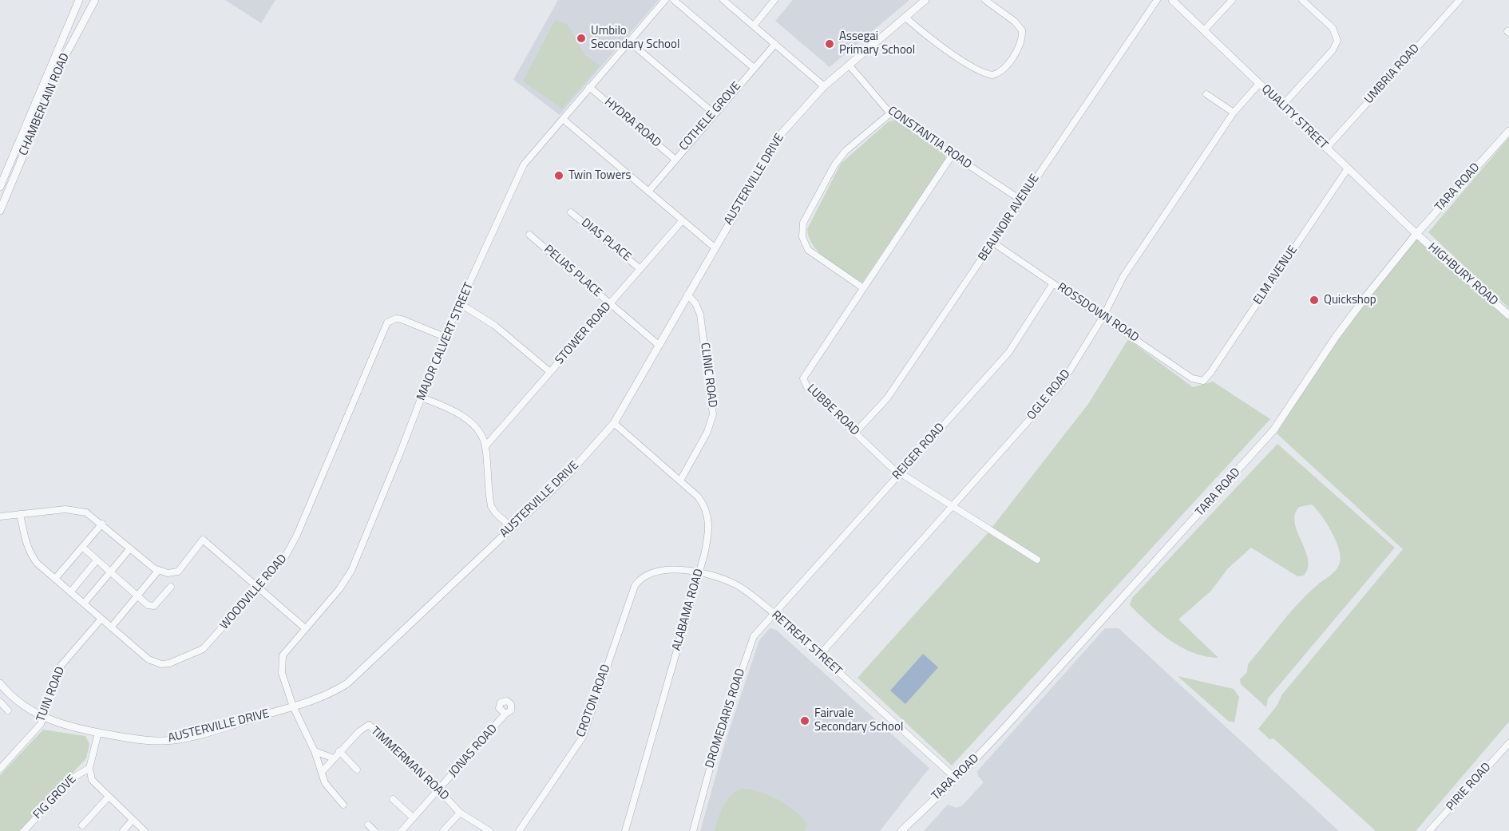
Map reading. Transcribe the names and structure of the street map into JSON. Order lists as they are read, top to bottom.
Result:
{
  "streets": {
    "street": [
      "UMBRIA ROAD",
      "CHAMBERLAIN ROAD",
      "COTHELE GROVE",
      "QUALITY STREET",
      "HYDRA ROAD",
      "CONSTANTIA ROAD",
      "AUSTERVILLE DRIVE",
      "TARA ROAD",
      "BEAUNOIR AVENUE",
      "DIAS PLACE",
      "PELIAS PLACE",
      "HIGHBURY ROAD",
      "ELM AVENUE",
      "ROSSDOWN ROAD",
      "STOWER ROAD",
      "MAJOR CALVERT STREET",
      "CLINIC ROAD",
      "OGLE ROAD",
      "LUBBE ROAD",
      "REIGER ROAD",
      "WOODVILLE ROAD",
      "ALABAMA ROAD",
      "RETREAT STREET",
      "TUIN ROAD",
      "CROTON ROAD",
      "DROMEDARIS ROAD",
      "JONAS ROAD",
      "TIMMERMAN ROAD",
      "PIRIE ROAD",
      "FIG GROVE"
    ]
  },
  "crossings": [
    ["UMBRIA ROAD", "QUALITY STREET"],
    ["COTHELE GROVE", "HYDRA ROAD"],
    ["QUALITY STREET", "TARA ROAD"],
    ["QUALITY STREET", "HIGHBURY ROAD"],
    ["QUALITY STREET", "ELM AVENUE"],
    ["QUALITY STREET", "OGLE ROAD"],
    ["HYDRA ROAD", "MAJOR CALVERT STREET"],
    ["CONSTANTIA ROAD", "AUSTERVILLE DRIVE"],
    ["CONSTANTIA ROAD", "BEAUNOIR AVENUE"],
    ["CONSTANTIA ROAD", "LUBBE ROAD"],
    ["AUSTERVILLE DRIVE", "PELIAS PLACE"],
    ["AUSTERVILLE DRIVE", "MAJOR CALVERT STREET"],
    ["AUSTERVILLE DRIVE", "CLINIC ROAD"],
    ["AUSTERVILLE DRIVE", "ALABAMA ROAD"],
    ["AUSTERVILLE DRIVE", "TUIN ROAD"],
    ["TARA ROAD", "HIGHBURY ROAD"],
    ["TARA ROAD", "RETREAT STREET"],
    ["BEAUNOIR AVENUE", "ROSSDOWN ROAD"],
    ["BEAUNOIR AVENUE", "LUBBE ROAD"],
    ["DIAS PLACE", "STOWER ROAD"],
    ["PELIAS PLACE", "STOWER ROAD"],
    ["ELM AVENUE", "ROSSDOWN ROAD"],
    ["ROSSDOWN ROAD", "OGLE ROAD"],
    ["ROSSDOWN ROAD", "REIGER ROAD"],
    ["MAJOR CALVERT STREET", "WOODVILLE ROAD"],
    ["MAJOR CALVERT STREET", "TIMMERMAN ROAD"],
    ["CLINIC ROAD", "ALABAMA ROAD"],
    ["OGLE ROAD", "LUBBE ROAD"],
    ["OGLE ROAD", "RETREAT STREET"],
    ["LUBBE ROAD", "REIGER ROAD"],
    ["REIGER ROAD", "RETREAT STREET"],
    ["REIGER ROAD", "DROMEDARIS ROAD"],
    ["WOODVILLE ROAD", "TUIN ROAD"],
    ["ALABAMA ROAD", "RETREAT STREET"],
    ["RETREAT STREET", "CROTON ROAD"],
    ["RETREAT STREET", "DROMEDARIS ROAD"],
    ["JONAS ROAD", "TIMMERMAN ROAD"]
  ],
  "places": [
    "Umbilo Secondary School",
    "Assegai Primary School",
    "Twin Towers",
    "Quickshop",
    "Fairvale Secondary School"
  ]
}
